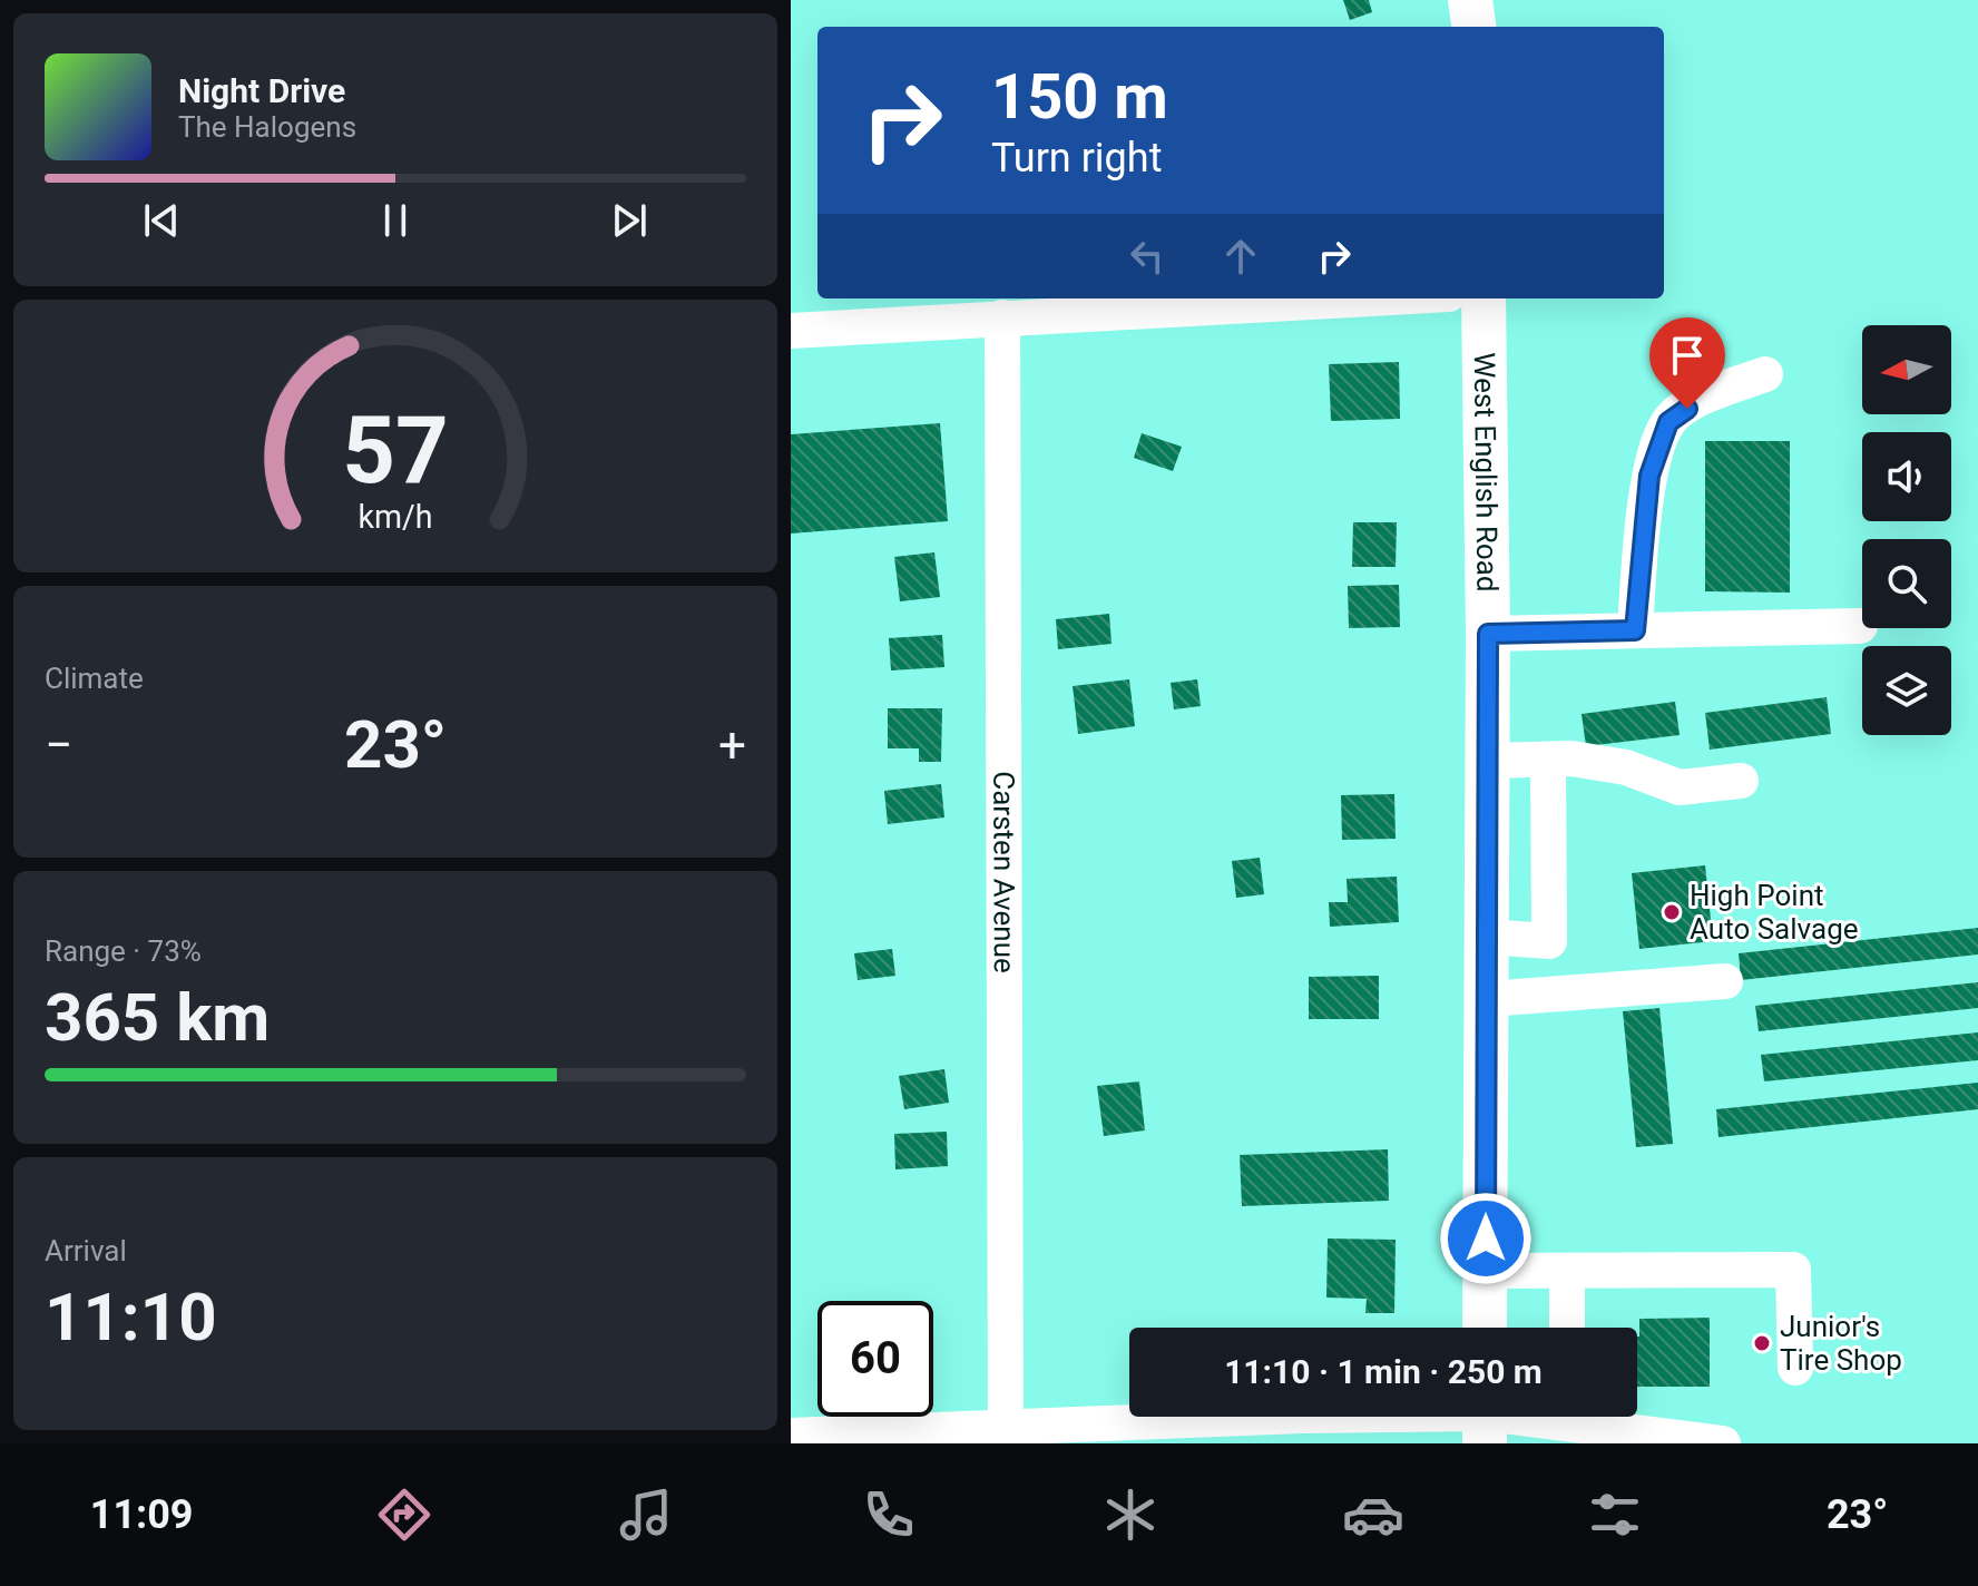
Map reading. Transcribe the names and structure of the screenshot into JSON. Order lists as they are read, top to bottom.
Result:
{
  "streets": {
    "main road": ["West English Road"],
    "street": ["Carsten Avenue"]
  },
  "places": ["High Point Auto Salvage", "Junior's Tire Shop"],
  "north": "left",
  "page": {
    "turn": ["150 m", "Turn right"],
    "song": ["Night Drive", "The Halogens"],
    "tile": [
      "Climate",
      ["Range · 73%", "365 km"],
      ["Arrival", "11:10"]
    ],
    "heat": ["−", "23°", "+"],
    "limit": "60",
    "trip": "11:10 · 1 min · 250 m",
    "tabs": ["11:09", "23°"],
    "gauge": ["57", "km/h"]
  }
}
